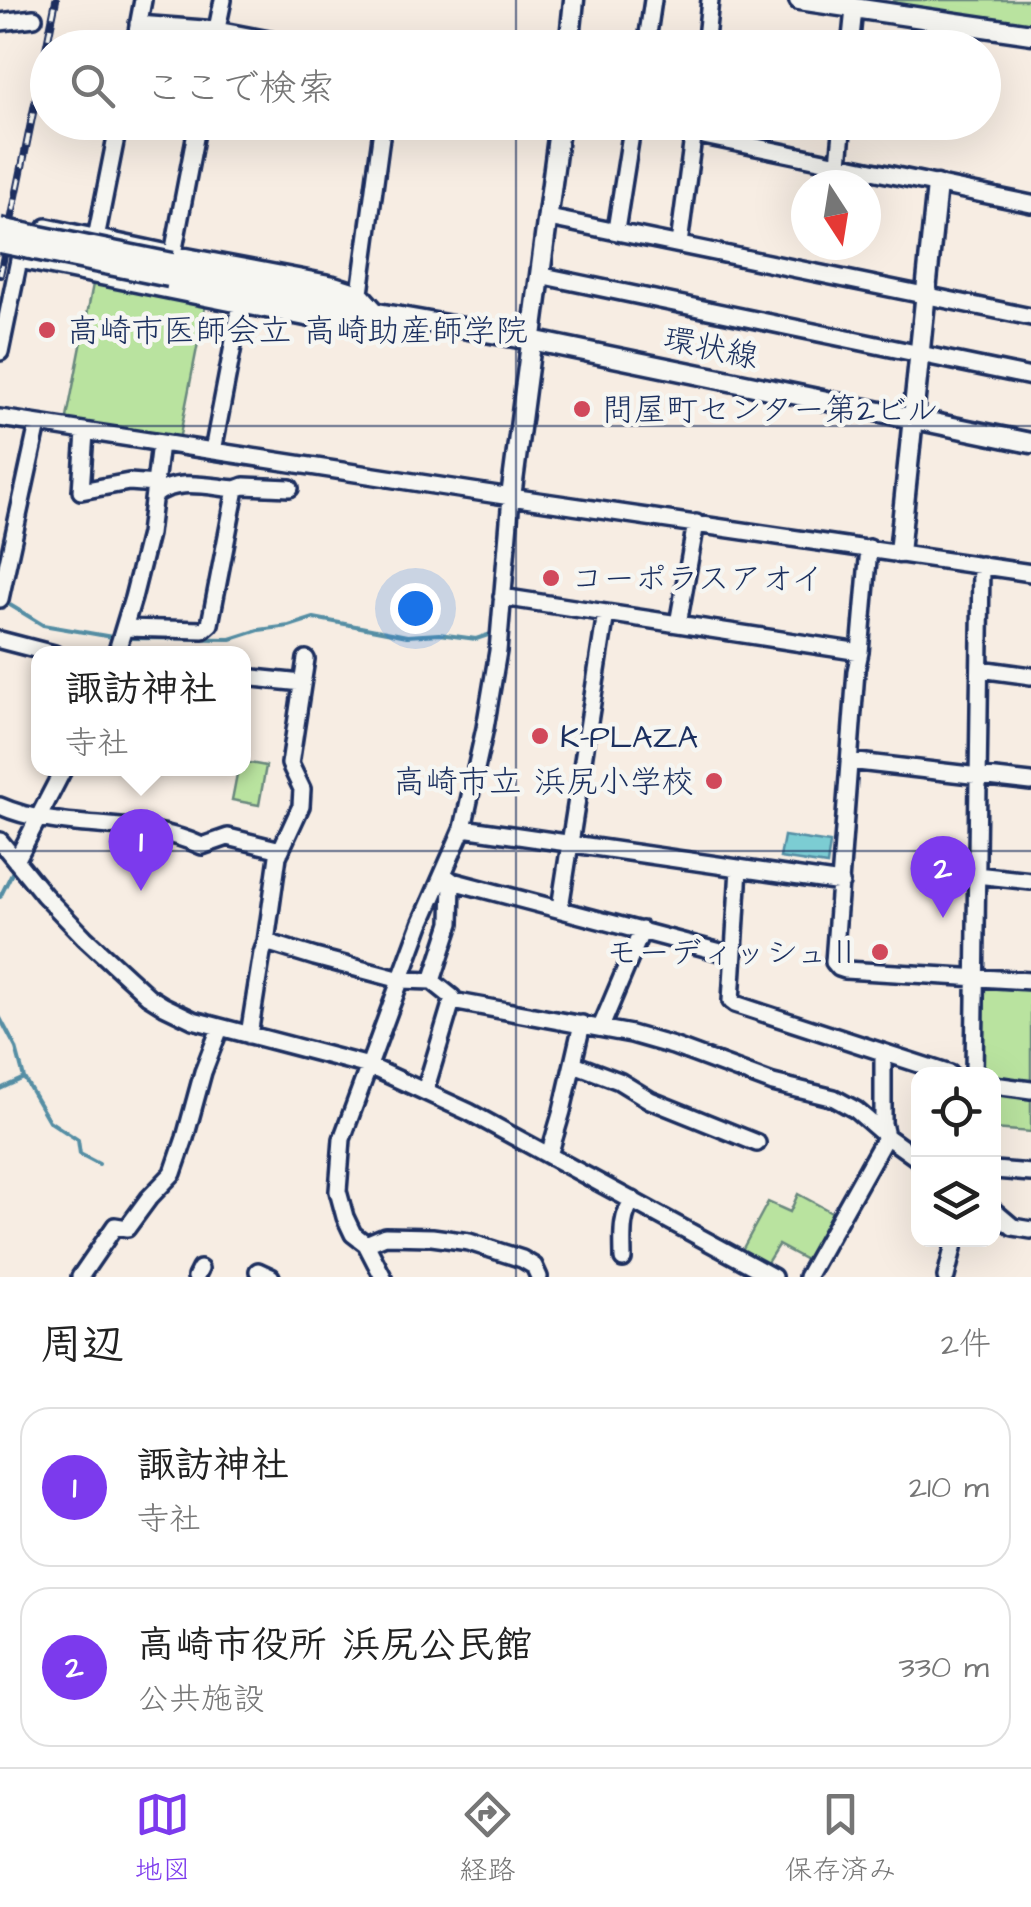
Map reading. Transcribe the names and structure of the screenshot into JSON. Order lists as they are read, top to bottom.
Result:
{
  "streets": {
    "street": ["環状線"]
  },
  "places": [
    "高崎市医師会立 高崎助産師学院",
    "問屋町センター第2ビル",
    "コーポラスアオイ",
    "K-PLAZA",
    "高崎市立 浜尻小学校",
    "モーディッシュⅡ"
  ],
  "north": "bottom",
  "page": {
    "search": "ここで検索",
    "popup": ["諏訪神社", "寺社"],
    "pins": ["1", "2"],
    "heading": ["周辺", "2件"],
    "list": [
      {
        "mark": "1",
        "name": "諏訪神社",
        "note": "寺社",
        "value": "210 m"
      },
      {
        "mark": "2",
        "name": "高崎市役所 浜尻公民館",
        "note": "公共施設",
        "value": "330 m"
      }
    ],
    "nav": ["地図", "経路", "保存済み"]
  }
}
